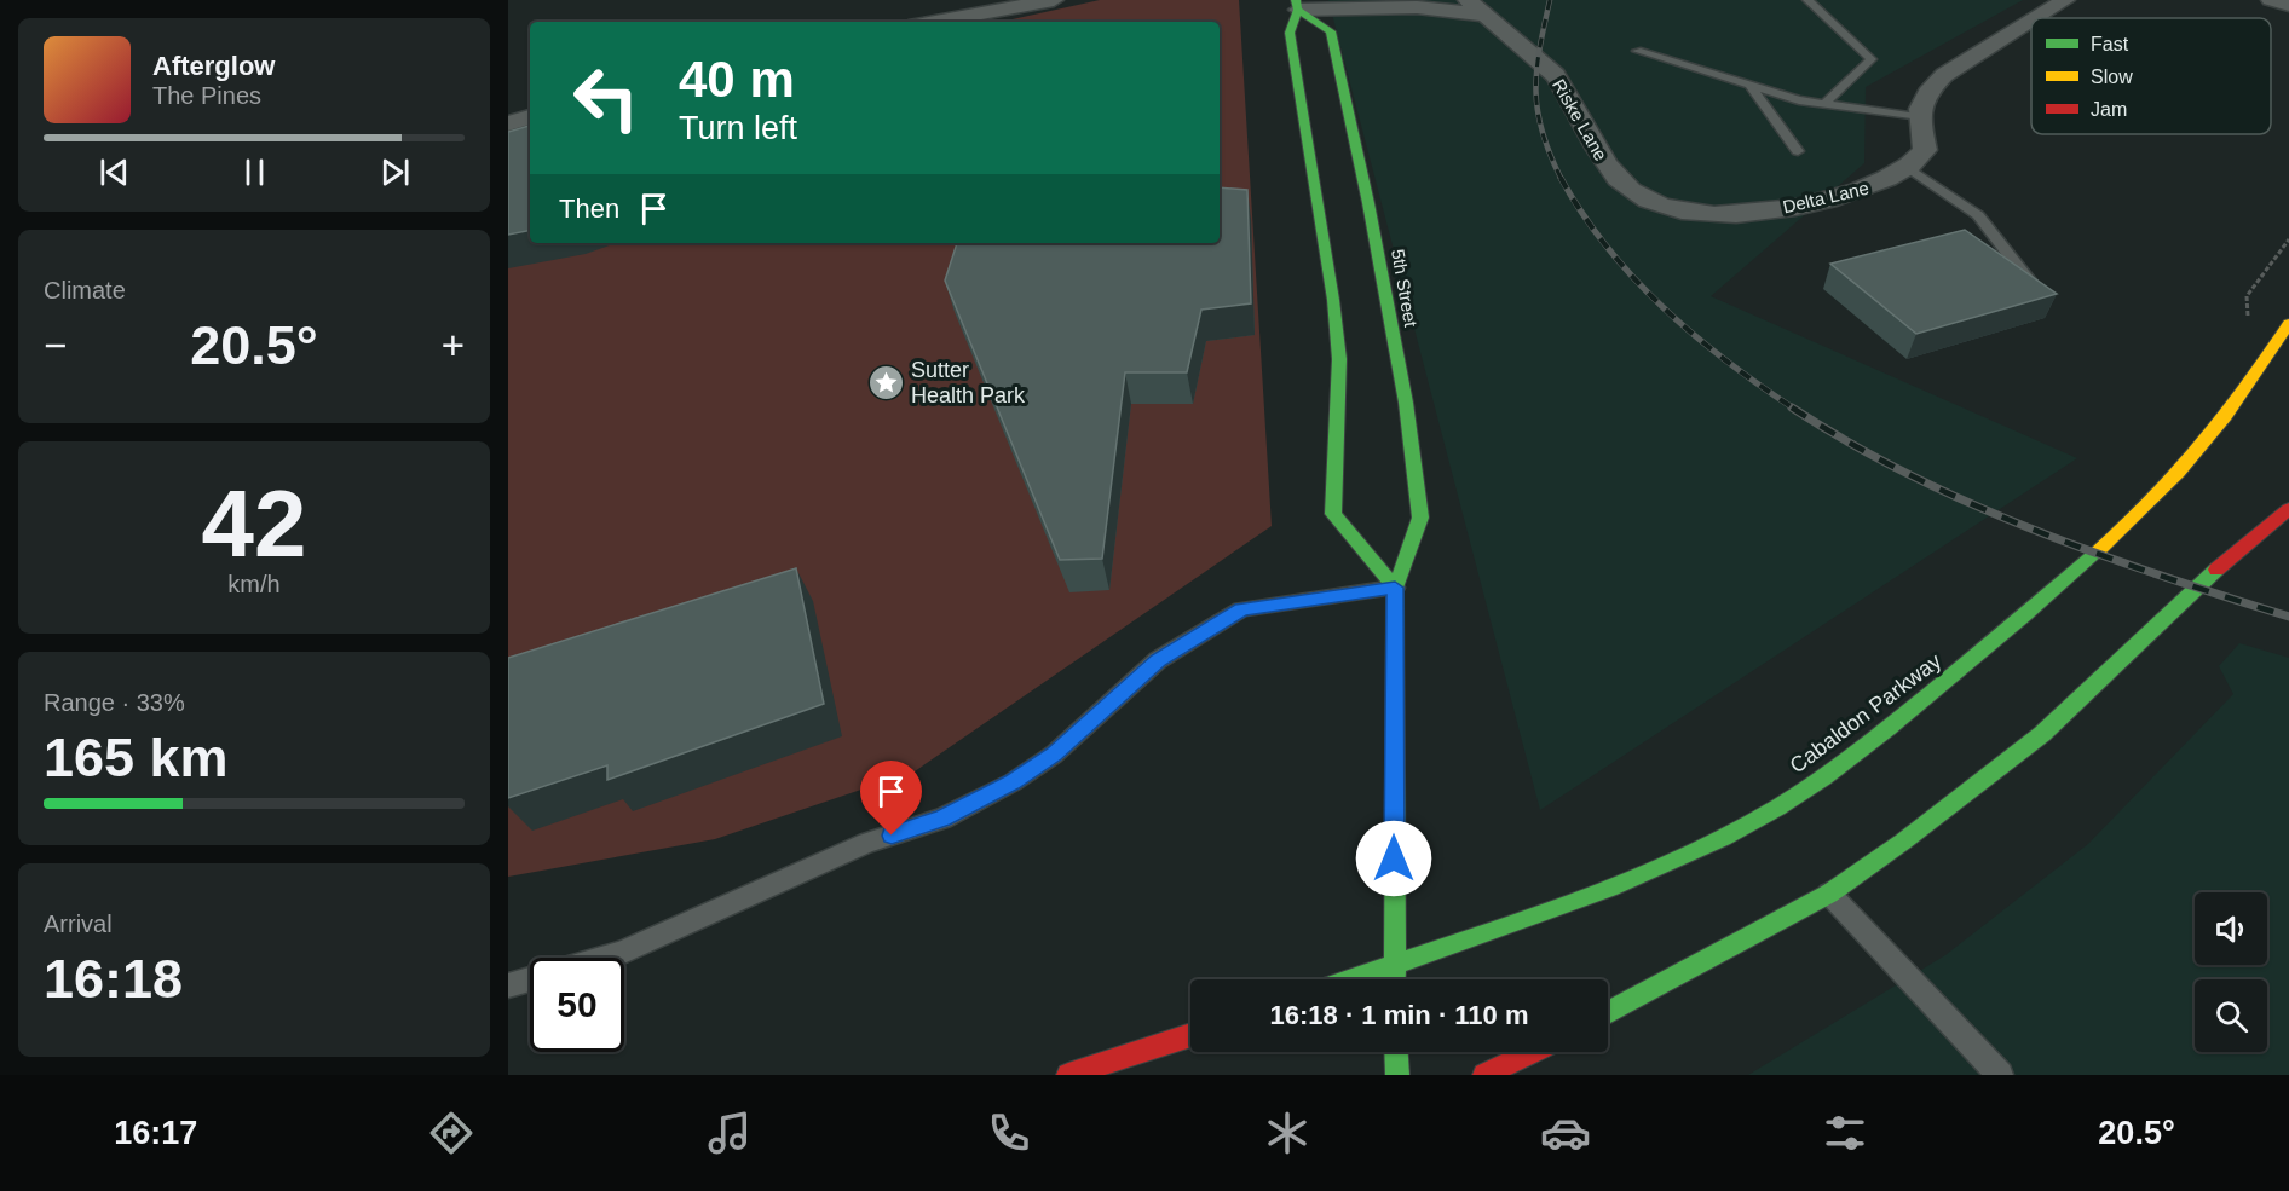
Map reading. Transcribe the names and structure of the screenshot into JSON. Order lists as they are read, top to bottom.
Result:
{
  "streets": {
    "main road": ["5th Street", "Cabaldon Parkway"],
    "street": ["Riske Lane", "Delta Lane"]
  },
  "crossings": [
    ["Riske Lane", "Delta Lane"],
    ["5th Street", "Cabaldon Parkway"]
  ],
  "places": {
    "place": ["Sutter Health Park"]
  },
  "legend": ["Fast", "Slow", "Jam"],
  "page": {
    "turn": ["40 m", "Turn left"],
    "song": ["Afterglow", "The Pines"],
    "then": "Then",
    "tile": [
      "Climate",
      ["42", "km/h"],
      ["Range · 33%", "165 km"],
      ["Arrival", "16:18"]
    ],
    "heat": ["−", "20.5°", "+"],
    "limit": "50",
    "trip": "16:18 · 1 min · 110 m",
    "tabs": ["16:17", "20.5°"]
  }
}
